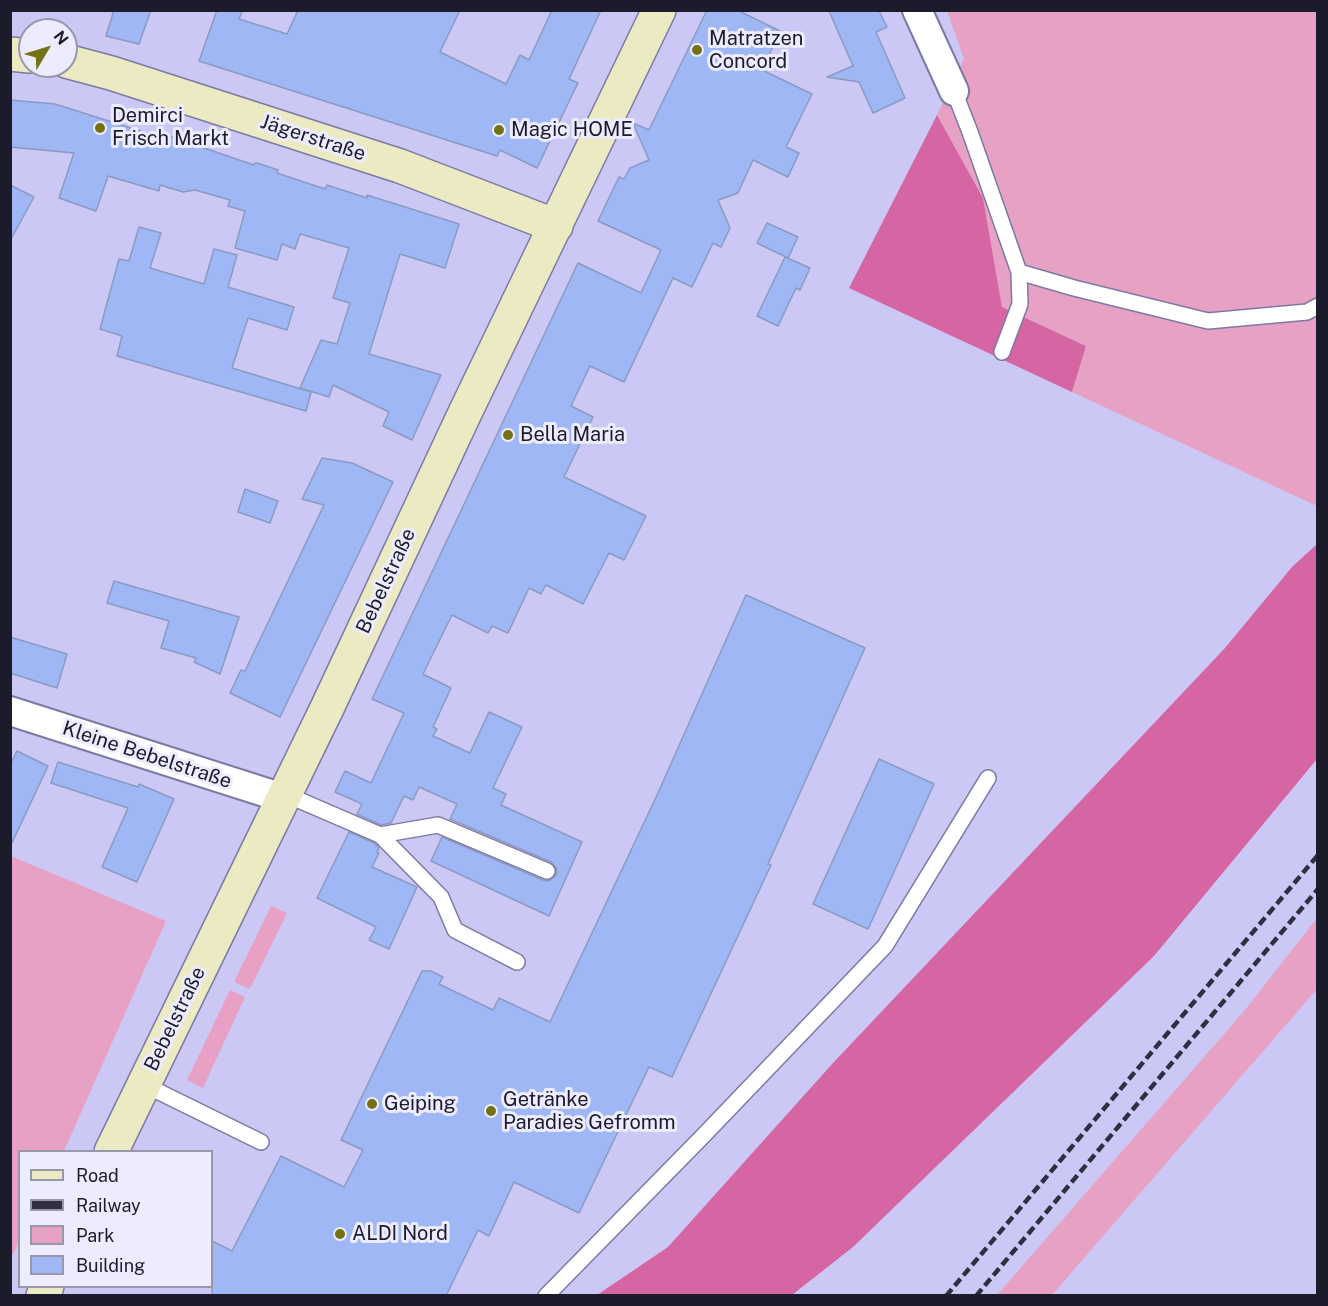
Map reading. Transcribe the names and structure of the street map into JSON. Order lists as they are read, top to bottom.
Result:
{
  "streets": {
    "main road": ["Jägerstraße", "Bebelstraße"],
    "street": ["Kleine Bebelstraße"]
  },
  "crossings": [
    ["Jägerstraße", "Bebelstraße"],
    ["Bebelstraße", "Kleine Bebelstraße"]
  ],
  "places": [
    "Matratzen Concord",
    "Demirci Frisch Markt",
    "Magic HOME",
    "Bella Maria",
    "Geiping",
    "Getränke Paradies Gefromm",
    "ALDI Nord"
  ],
  "legend": [
    "Road",
    "Railway",
    "Park",
    "Building"
  ],
  "north": "top right"
}
